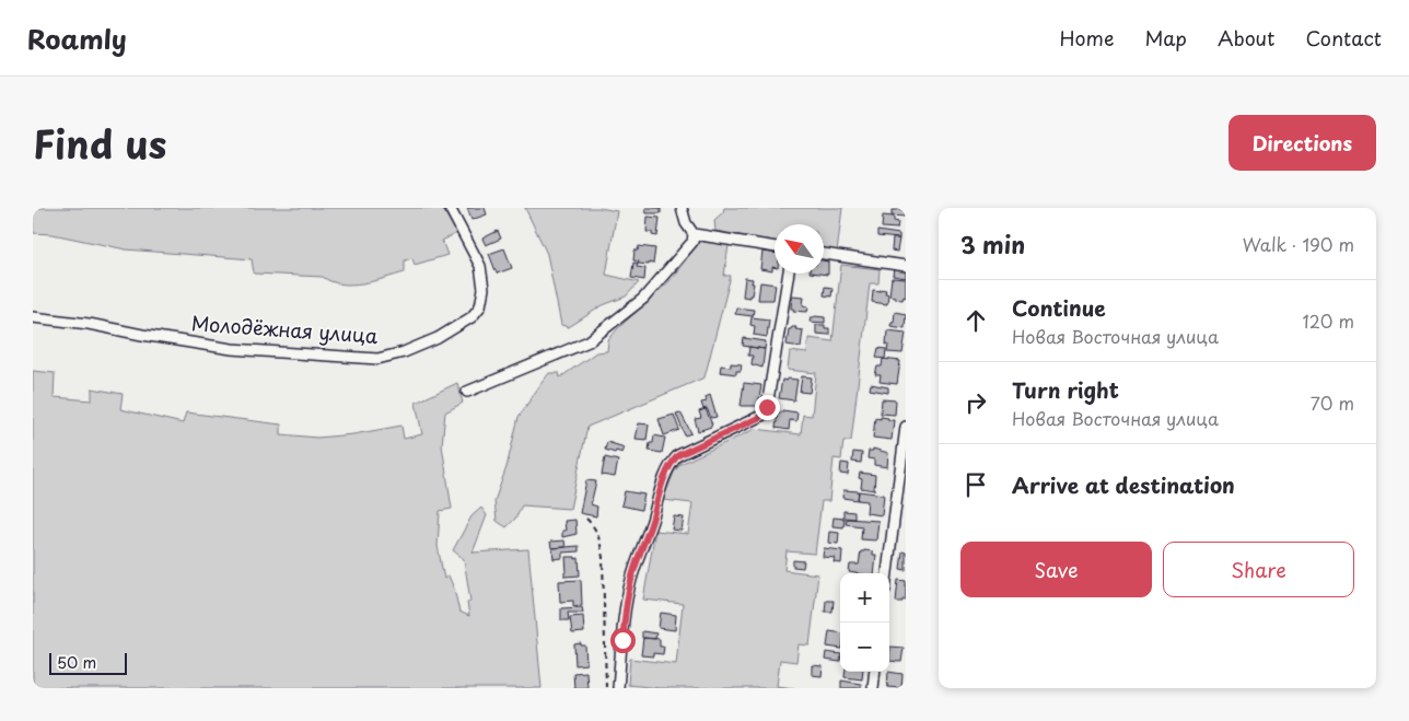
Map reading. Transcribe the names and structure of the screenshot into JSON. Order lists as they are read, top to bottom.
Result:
{
  "streets": {
    "street": ["Молодёжная улица"]
  },
  "scale_bar": "50 m",
  "north": "top left",
  "page": {
    "header": "Roamly",
    "nav": [
      "Home",
      "Map",
      "About",
      "Contact"
    ],
    "title": "Find us",
    "buttons": [
      "Directions",
      ["Save", "Share"]
    ],
    "heading": ["3 min", "Walk · 190 m"],
    "list": [
      ["Continue", "Новая Восточная улица", "120 m"],
      ["Turn right", "Новая Восточная улица", "70 m"],
      "Arrive at destination"
    ],
    "map_buttons": ["+", "−"],
    "scale": "50 m"
  }
}
